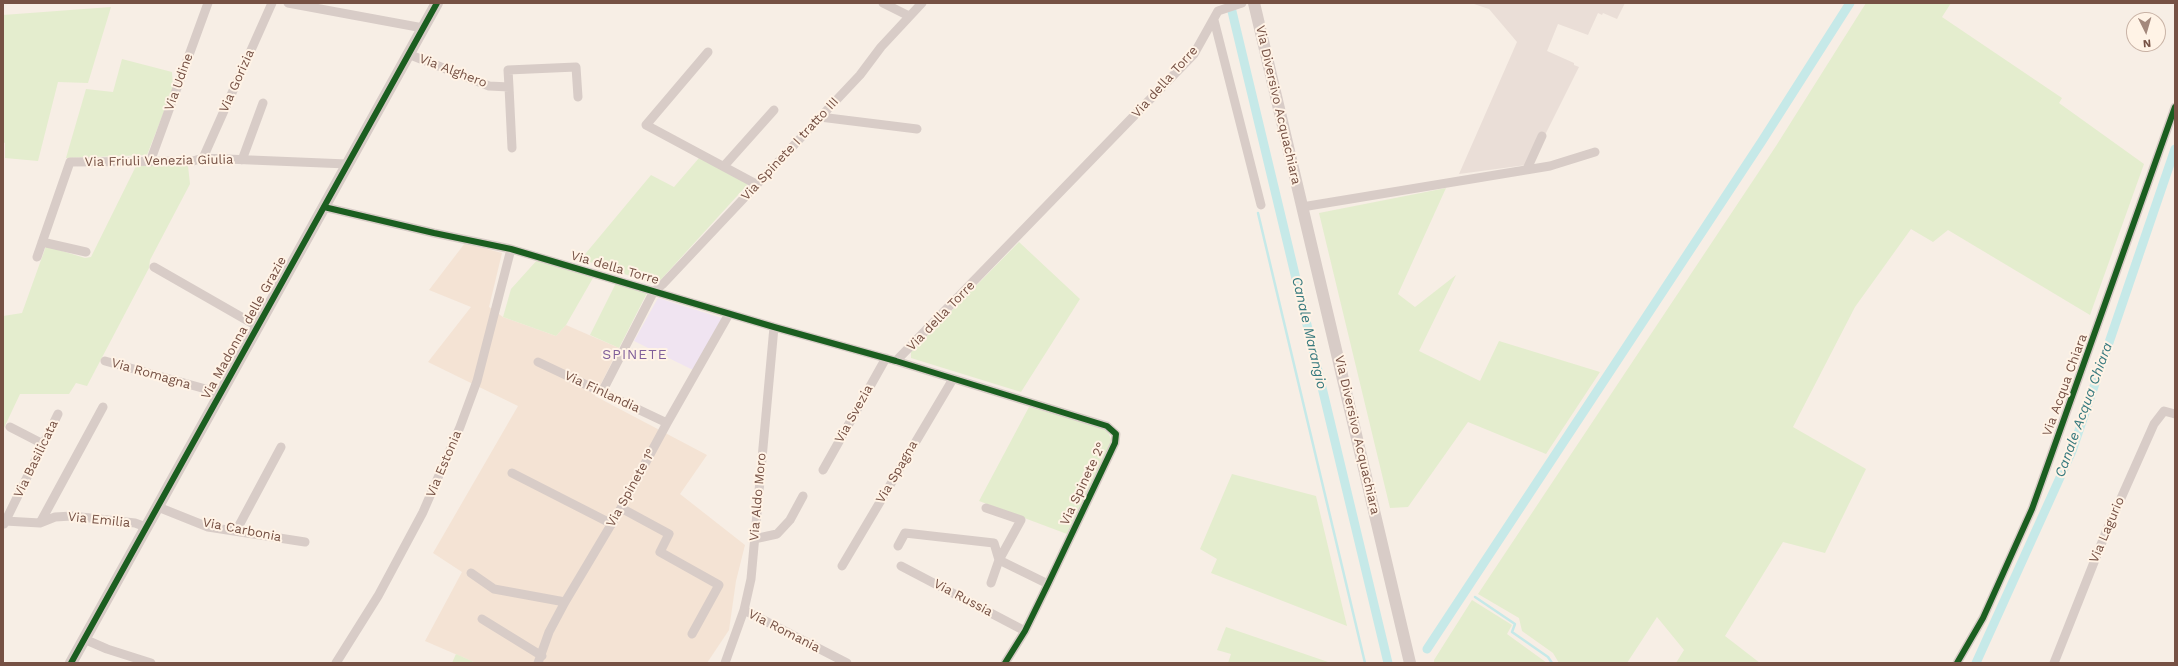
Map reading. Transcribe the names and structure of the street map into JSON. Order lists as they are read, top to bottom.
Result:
{
  "streets": {
    "street": [
      "Via Alghero",
      "Via Gorizia",
      "Via Udine",
      "Via della Torre",
      "Via Diversivo Acquachiara",
      "Via Spinete I tratto III",
      "Via Friuli Venezia Giulia",
      "Via Madonna delle Grazie",
      "Via Romagna",
      "Via Acqua Chiara",
      "Via Finlandia",
      "Via Svezia",
      "Via Basilicata",
      "Via Estonia",
      "Via Spagna",
      "Via Spinete 2°",
      "Via Spinete 1°",
      "Via Aldo Moro",
      "Via Emilia",
      "Via Carbonia",
      "Via Lagurio",
      "Via Russia",
      "Via Romania"
    ]
  },
  "crossings": [
    ["Via Alghero", "Via Madonna delle Grazie"],
    ["Via Gorizia", "Via Friuli Venezia Giulia"],
    ["Via Udine", "Via Friuli Venezia Giulia"],
    ["Via della Torre", "Via Spinete I tratto III"],
    ["Via della Torre", "Via Madonna delle Grazie"],
    ["Via della Torre", "Via Svezia"],
    ["Via della Torre", "Via Estonia"],
    ["Via della Torre", "Via Spinete 2°"],
    ["Via della Torre", "Via Spinete 1°"],
    ["Via della Torre", "Via Aldo Moro"],
    ["Via Friuli Venezia Giulia", "Via Madonna delle Grazie"],
    ["Via Madonna delle Grazie", "Via Romagna"],
    ["Via Madonna delle Grazie", "Via Emilia"],
    ["Via Madonna delle Grazie", "Via Carbonia"],
    ["Via Finlandia", "Via Spinete 1°"],
    ["Via Basilicata", "Via Emilia"],
    ["Via Spagna", "Via Spinete 2°"],
    ["Via Spinete 2°", "Via Russia"],
    ["Via Aldo Moro", "Via Romania"]
  ],
  "districts": ["SPINETE"],
  "water": ["Canale Marangio", "Canale Acqua Chiara"],
  "north": "bottom"
}
